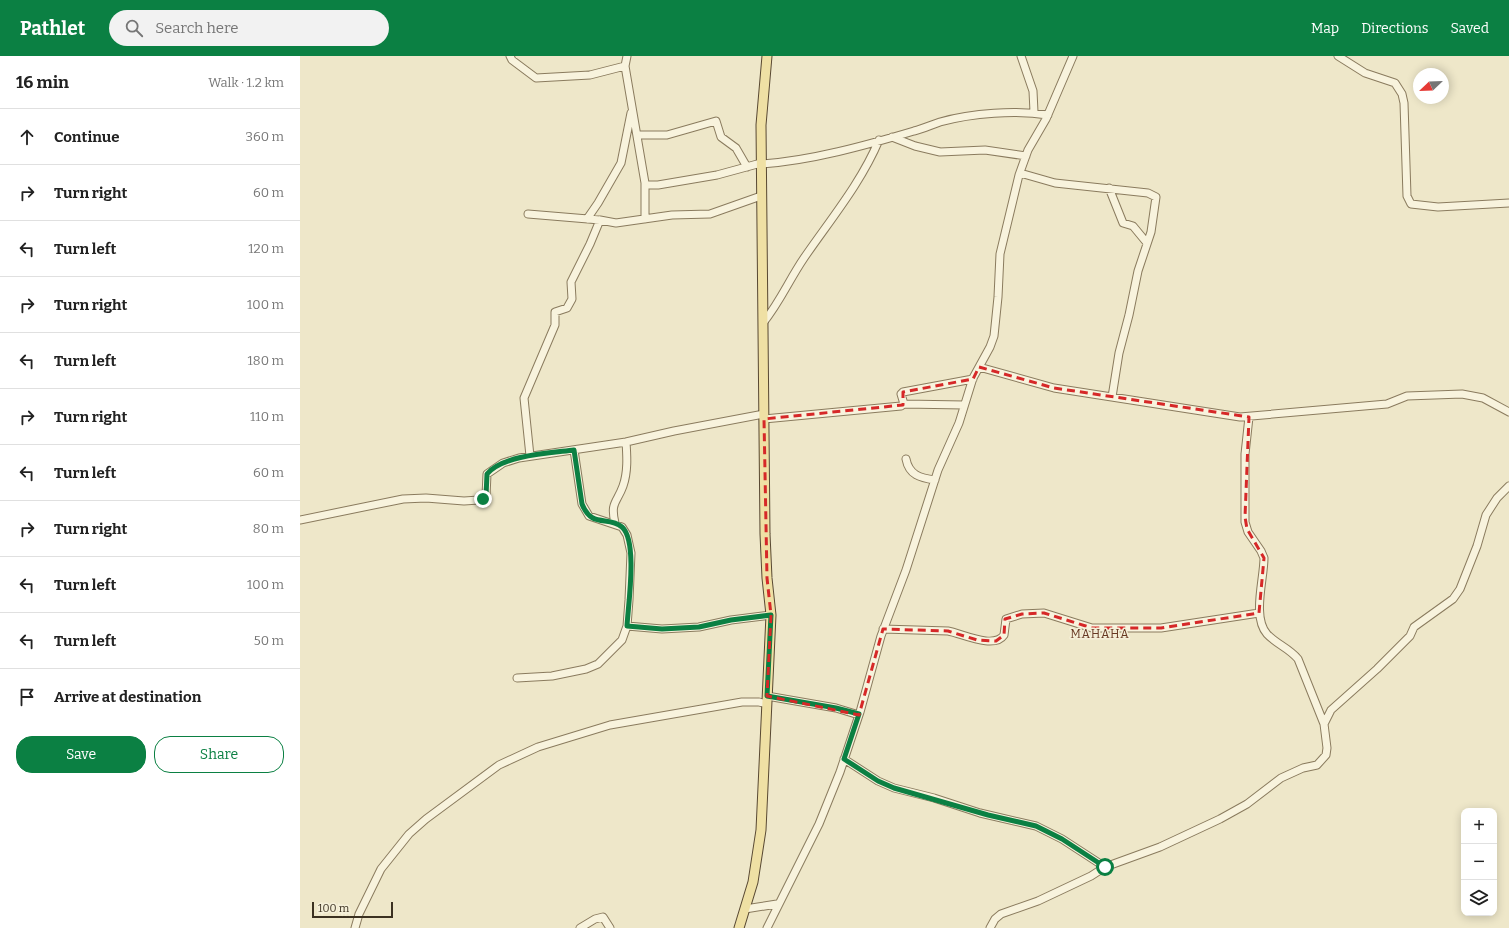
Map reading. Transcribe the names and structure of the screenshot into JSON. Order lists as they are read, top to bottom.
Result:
{
  "districts": ["MAHAHA"],
  "scale_bar": "100 m",
  "north": "bottom left",
  "page": {
    "header": "Pathlet",
    "search": "Search here",
    "nav": ["Map", "Directions", "Saved"],
    "heading": ["16 min", "Walk · 1.2 km"],
    "list": [
      ["Continue", "360 m"],
      ["Turn right", "60 m"],
      ["Turn left", "120 m"],
      ["Turn right", "100 m"],
      ["Turn left", "180 m"],
      ["Turn right", "110 m"],
      ["Turn left", "60 m"],
      ["Turn right", "80 m"],
      ["Turn left", "100 m"],
      ["Turn left", "50 m"],
      "Arrive at destination"
    ],
    "buttons": ["Save", "Share"],
    "map_buttons": ["+", "−"],
    "scale": "100 m"
  }
}
